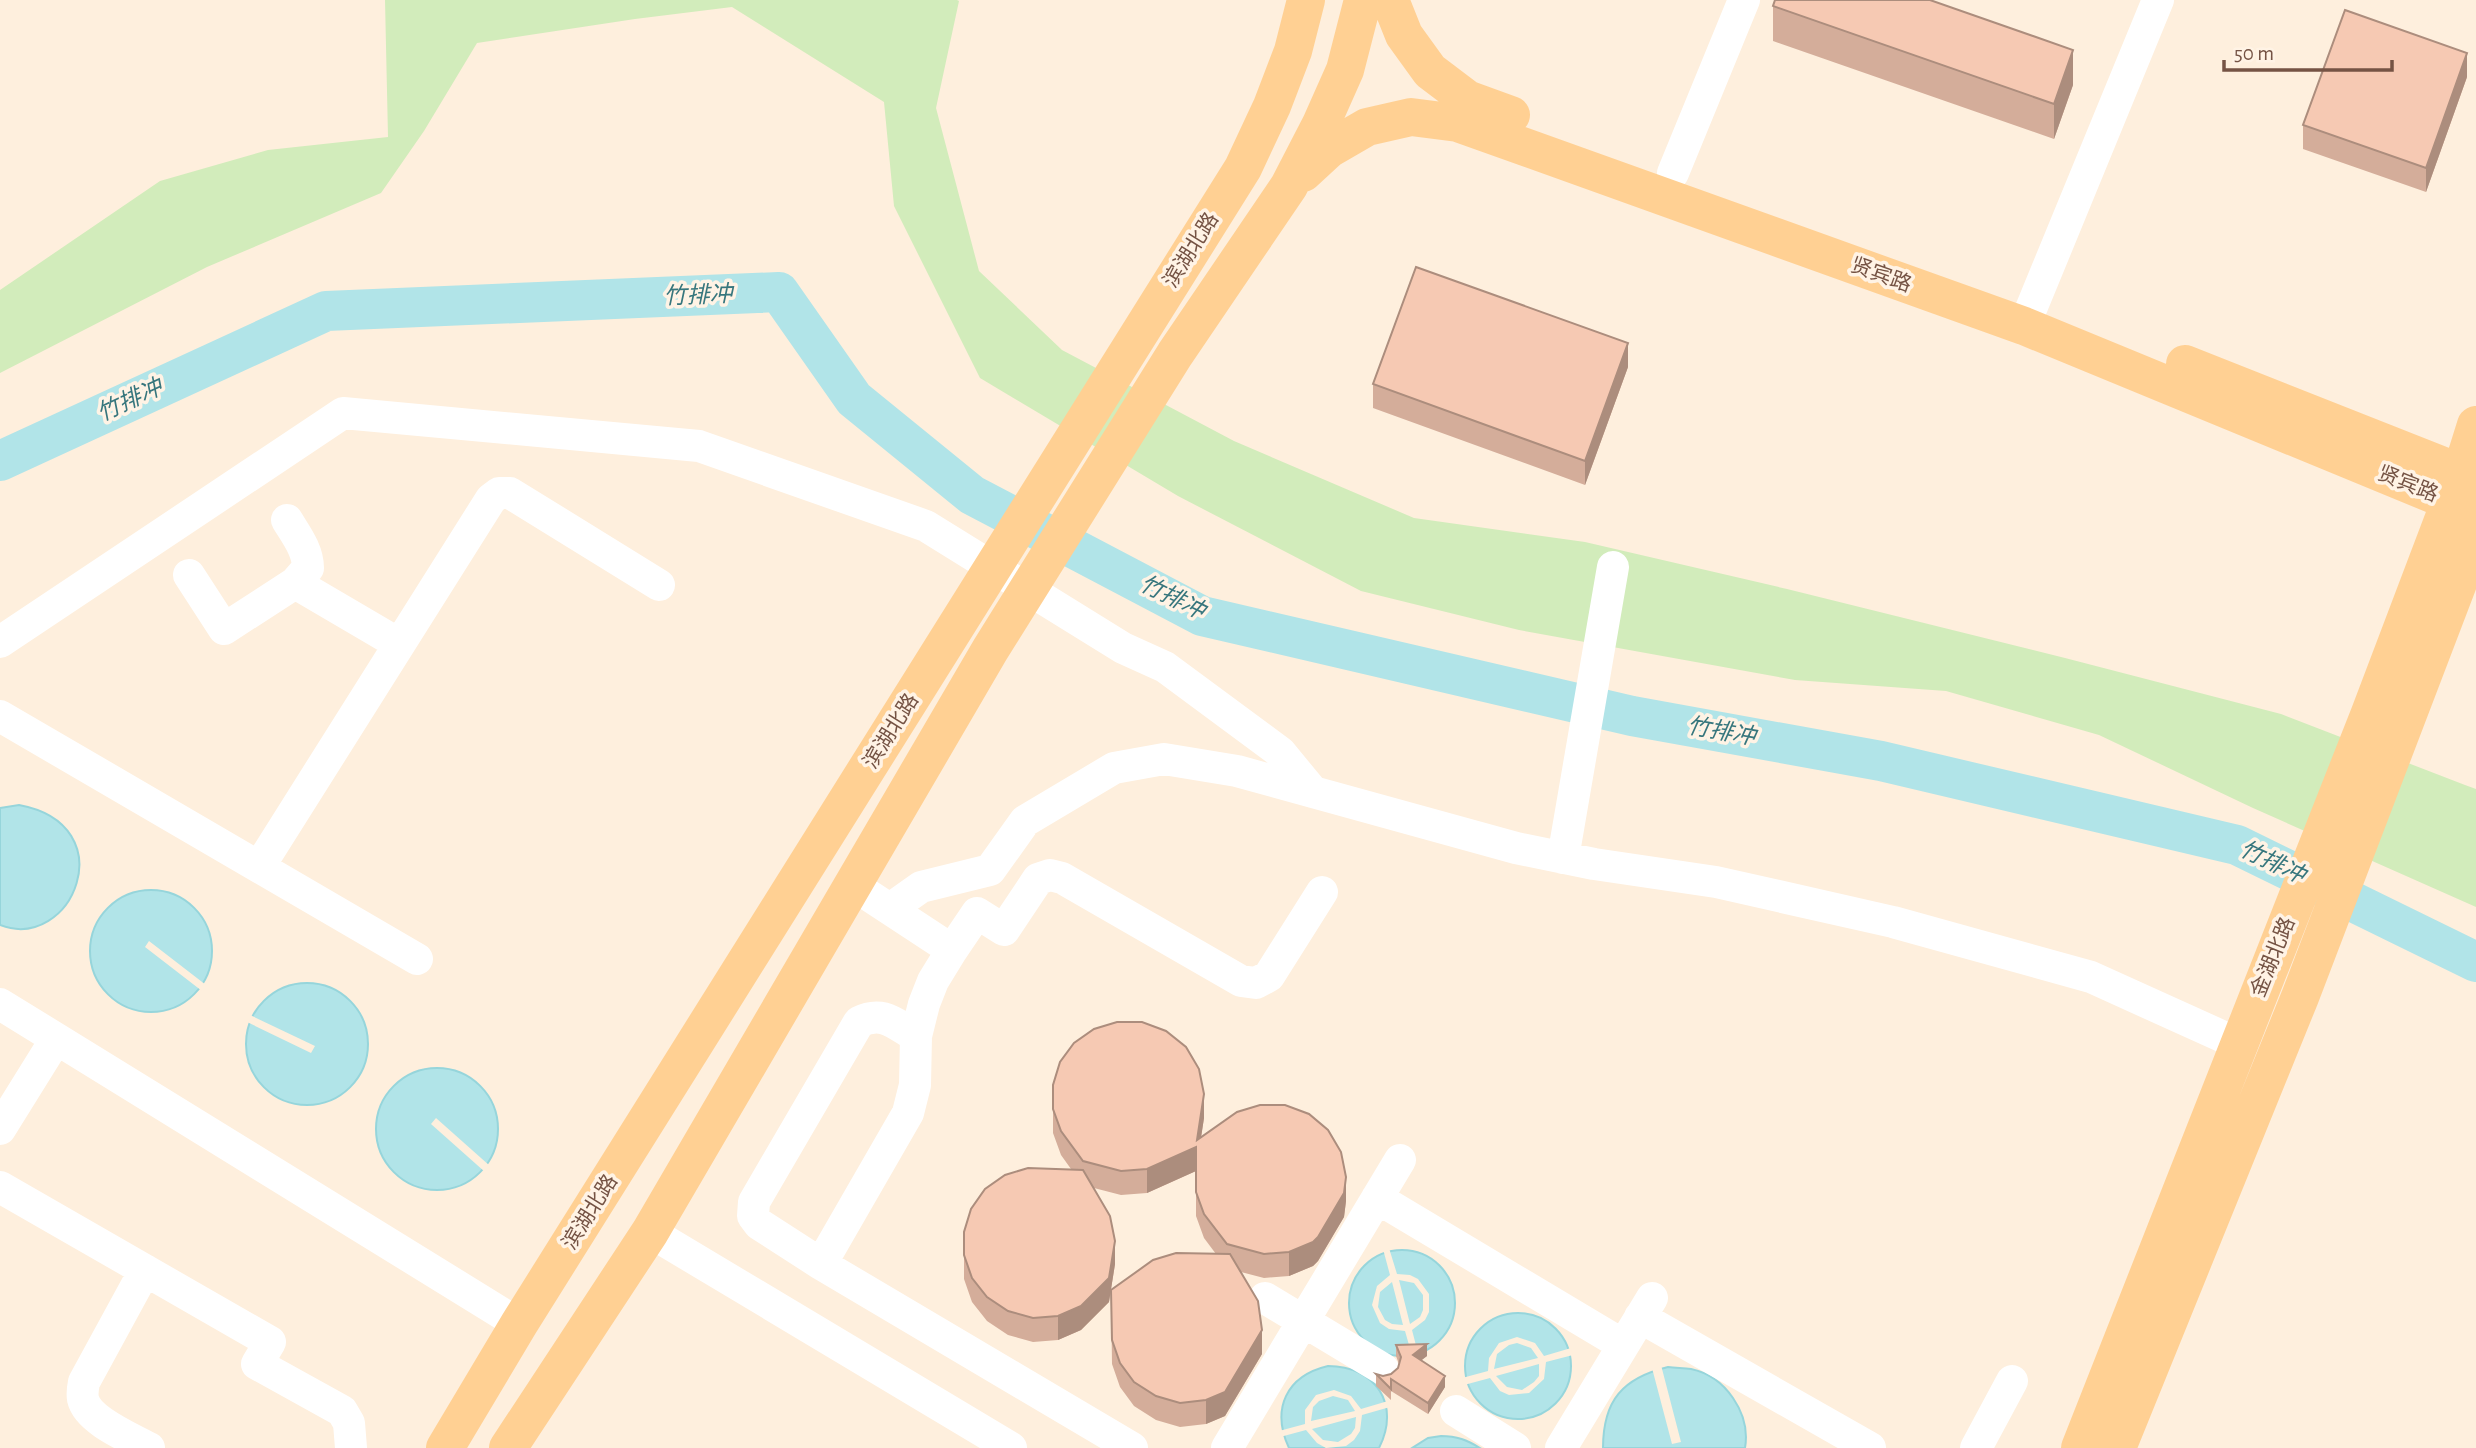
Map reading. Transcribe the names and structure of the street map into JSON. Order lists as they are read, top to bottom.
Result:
{
  "streets": {
    "main road": ["滨湖北路", "贤宾路", "金湖北路"]
  },
  "crossings": [
    ["滨湖北路", "贤宾路"],
    ["贤宾路", "金湖北路"]
  ],
  "water": ["竹排冲"],
  "scale_bar": "50 m"
}
